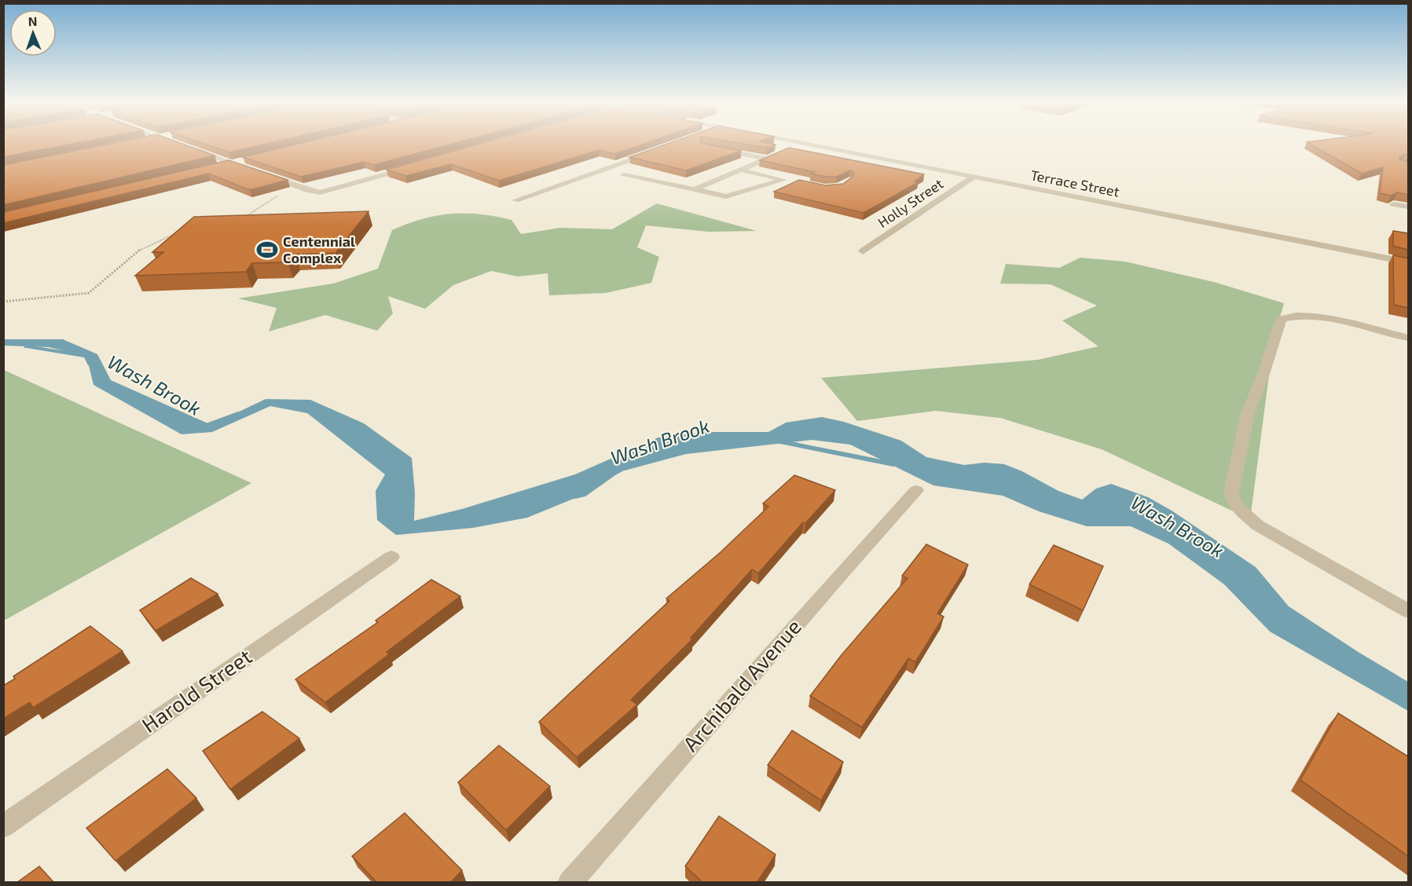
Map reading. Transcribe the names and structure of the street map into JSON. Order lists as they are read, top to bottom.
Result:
{
  "streets": {
    "street": [
      "Terrace Street",
      "Holly Street",
      "Archibald Avenue",
      "Harold Street"
    ]
  },
  "crossings": [
    ["Terrace Street", "Holly Street"]
  ],
  "water": ["Wash Brook"],
  "places": {
    "sports": ["Centennial Complex"]
  },
  "north": "top"
}
